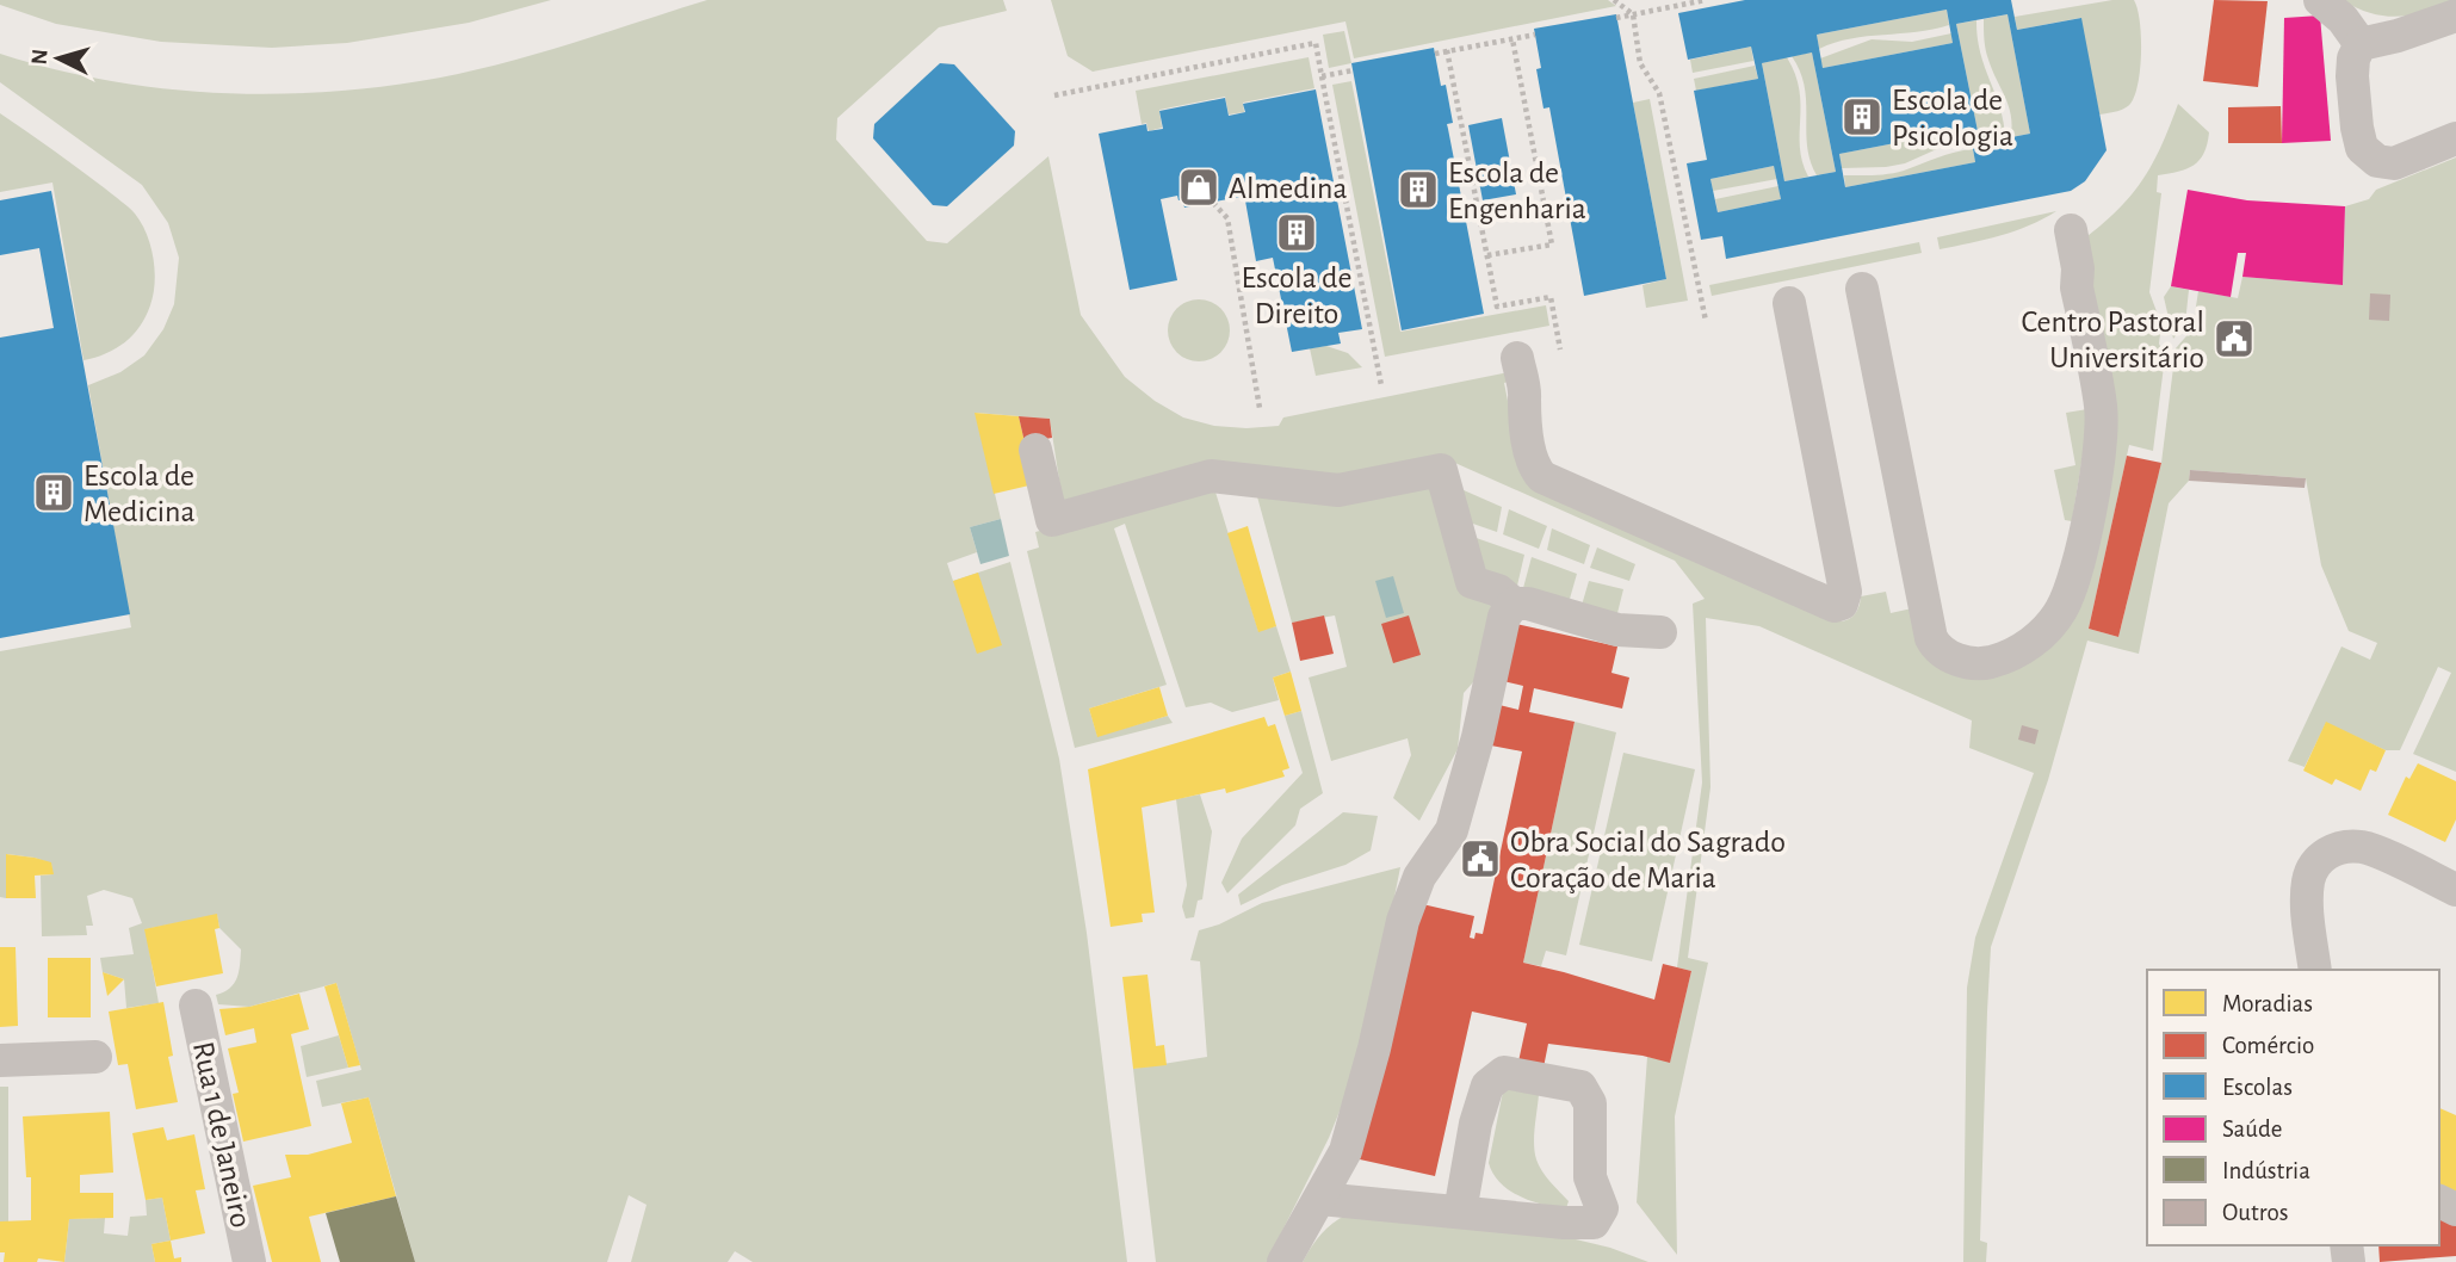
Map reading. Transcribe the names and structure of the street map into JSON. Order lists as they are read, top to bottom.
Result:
{
  "streets": {
    "street": ["Rua 1 de Janeiro"]
  },
  "places": {
    "building": [
      "Escola de Psicologia",
      "Escola de Engenharia",
      "Escola de Direito",
      "Escola de Medicina"
    ],
    "shop": ["Almedina"],
    "public building": ["Centro Pastoral Universitário", "Obra Social do Sagrado Coração de Maria"]
  },
  "legend": [
    "Moradias",
    "Comércio",
    "Escolas",
    "Saúde",
    "Indústria",
    "Outros"
  ],
  "north": "left"
}
